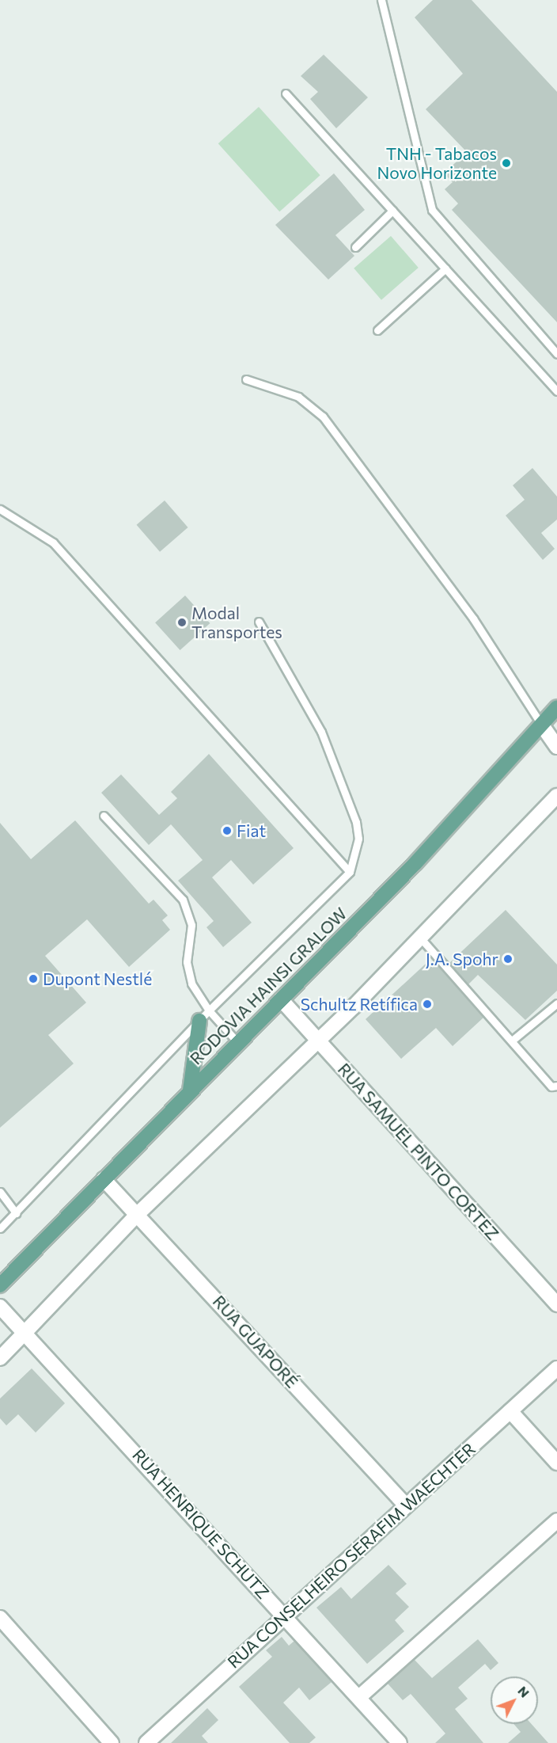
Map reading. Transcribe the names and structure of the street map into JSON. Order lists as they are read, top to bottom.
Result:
{
  "streets": {
    "main road": ["RODOVIA HAINSI GRALOW"],
    "street": [
      "RUA SAMUEL PINTO CORTEZ",
      "RUA GUAPORÉ",
      "RUA HENRIQUE SCHUTZ",
      "RUA CONSELHEIRO SERAFIM WAECHTER"
    ]
  },
  "crossings": [
    ["RODOVIA HAINSI GRALOW", "RUA SAMUEL PINTO CORTEZ"],
    ["RODOVIA HAINSI GRALOW", "RUA GUAPORÉ"],
    ["RUA GUAPORÉ", "RUA CONSELHEIRO SERAFIM WAECHTER"],
    ["RUA HENRIQUE SCHUTZ", "RUA CONSELHEIRO SERAFIM WAECHTER"]
  ],
  "places": [
    "TNH - Tabacos Novo Horizonte",
    "Modal Transportes",
    "Fiat",
    "J.A. Spohr",
    "Dupont Nestlé",
    "Schultz Retífica"
  ],
  "north": "top right"
}
